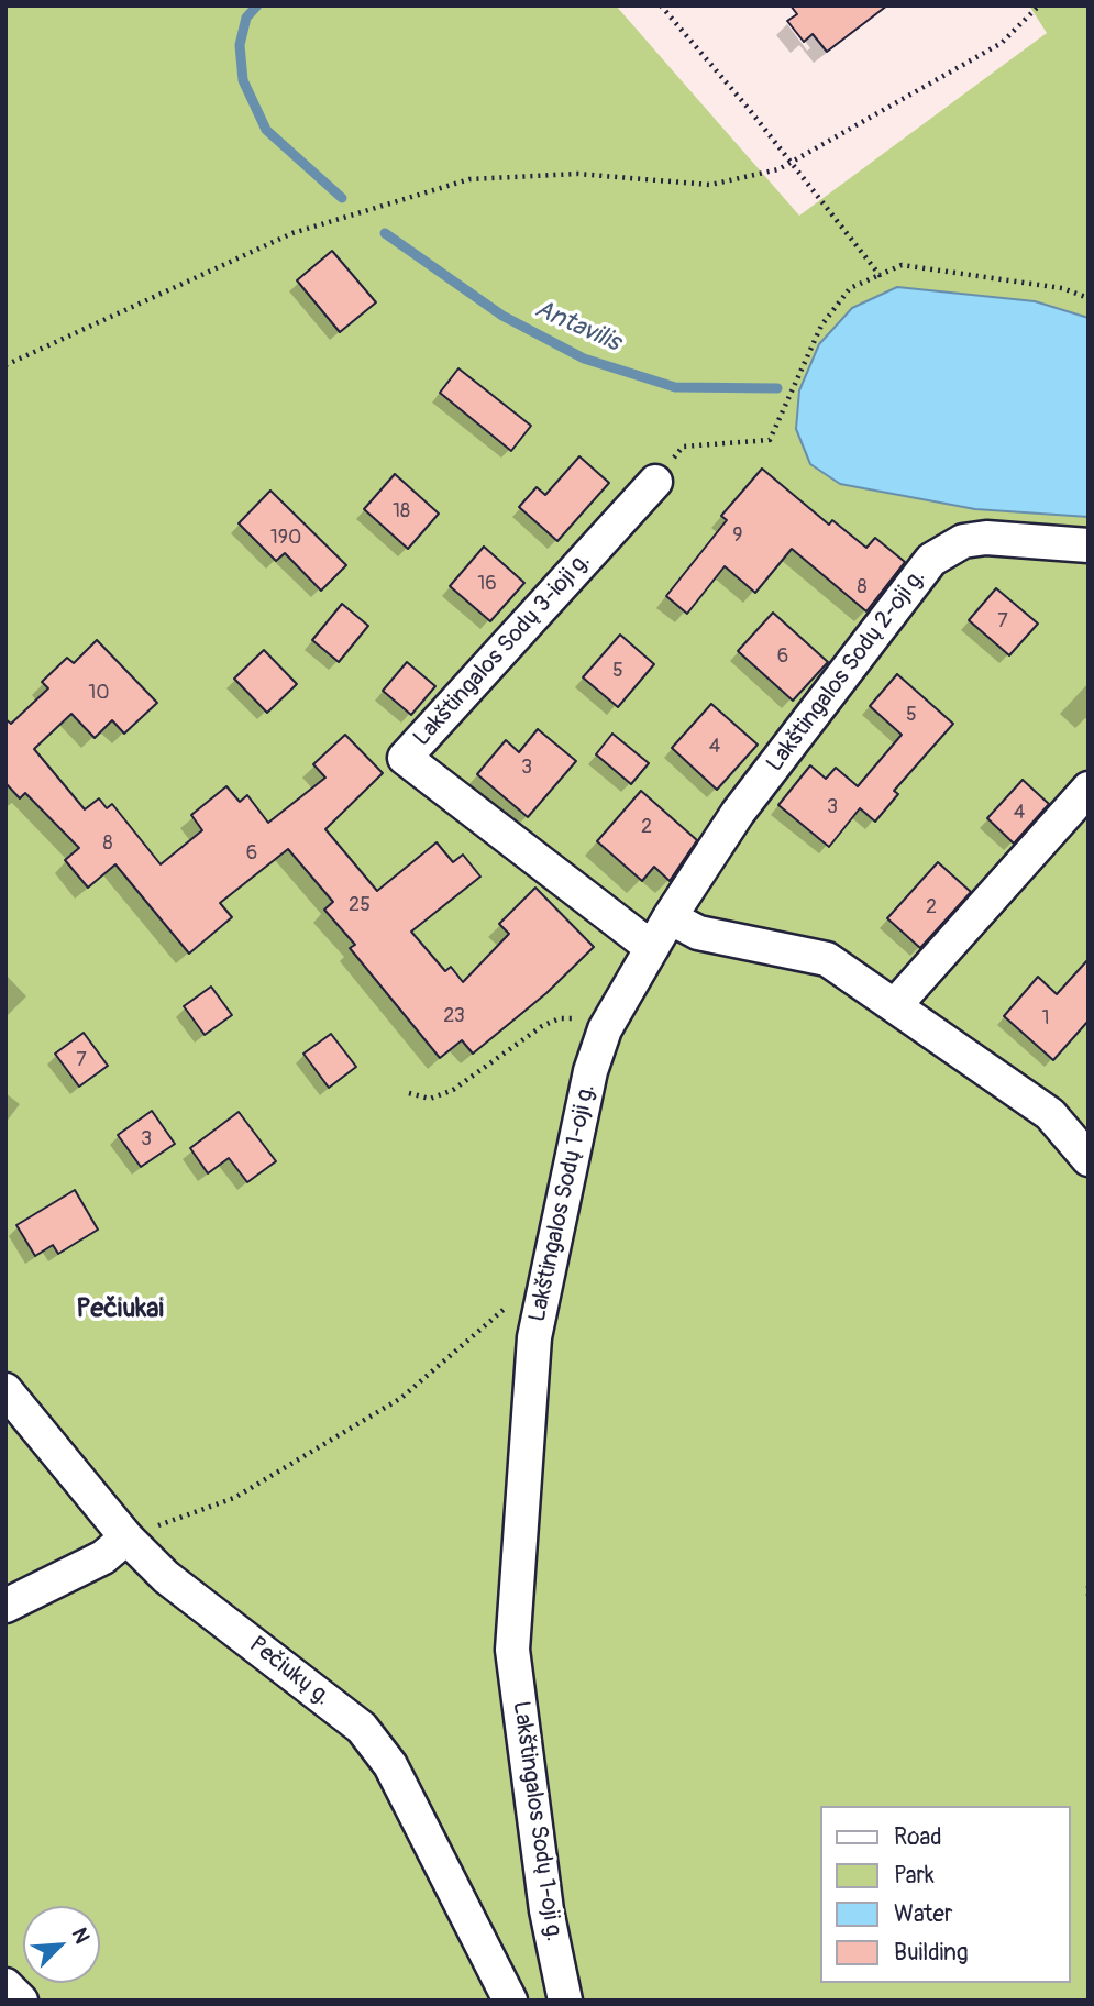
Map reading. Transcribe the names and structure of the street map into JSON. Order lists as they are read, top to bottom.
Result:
{
  "streets": {
    "street": [
      "Lakštingalos Sodų 3-ioji g.",
      "Lakštingalos Sodų 2-oji g.",
      "Lakštingalos Sodų 1-oji g.",
      "Pečiukų g."
    ]
  },
  "crossings": [
    ["Lakštingalos Sodų 3-ioji g.", "Lakštingalos Sodų 1-oji g."],
    ["Lakštingalos Sodų 2-oji g.", "Lakštingalos Sodų 1-oji g."]
  ],
  "districts": ["Pečiukai"],
  "water": ["Antavilis"],
  "house_numbers": [
    "18",
    "9",
    "190",
    "16",
    "8",
    "7",
    "6",
    "5",
    "10",
    "5",
    "4",
    "3",
    "3",
    "4",
    "2",
    "8",
    "6",
    "25",
    "2",
    "23",
    "1",
    "7",
    "3"
  ],
  "legend": [
    "Road",
    "Park",
    "Water",
    "Building"
  ],
  "north": "top right"
}
